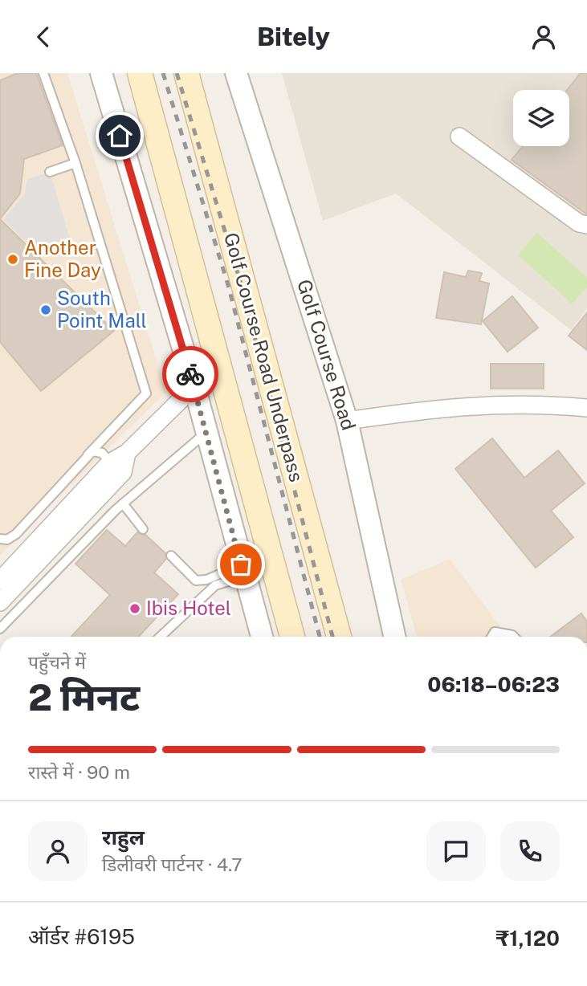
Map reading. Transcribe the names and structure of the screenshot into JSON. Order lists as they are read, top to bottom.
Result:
{
  "streets": {
    "main road": ["Golf Course Road Underpass"],
    "street": ["Golf Course Road"]
  },
  "places": ["Another Fine Day", "South Point Mall", "Ibis Hotel"],
  "page": {
    "header": "Bitely",
    "heading": ["2 मिनट", "पहुँचने में", "06:18–06:23"],
    "panel": [
      "राहुल",
      "डिलीवरी पार्टनर · 4.7",
      "ऑर्डर #6195",
      "₹1,120"
    ],
    "bar": "रास्ते में · 90 m"
  }
}
